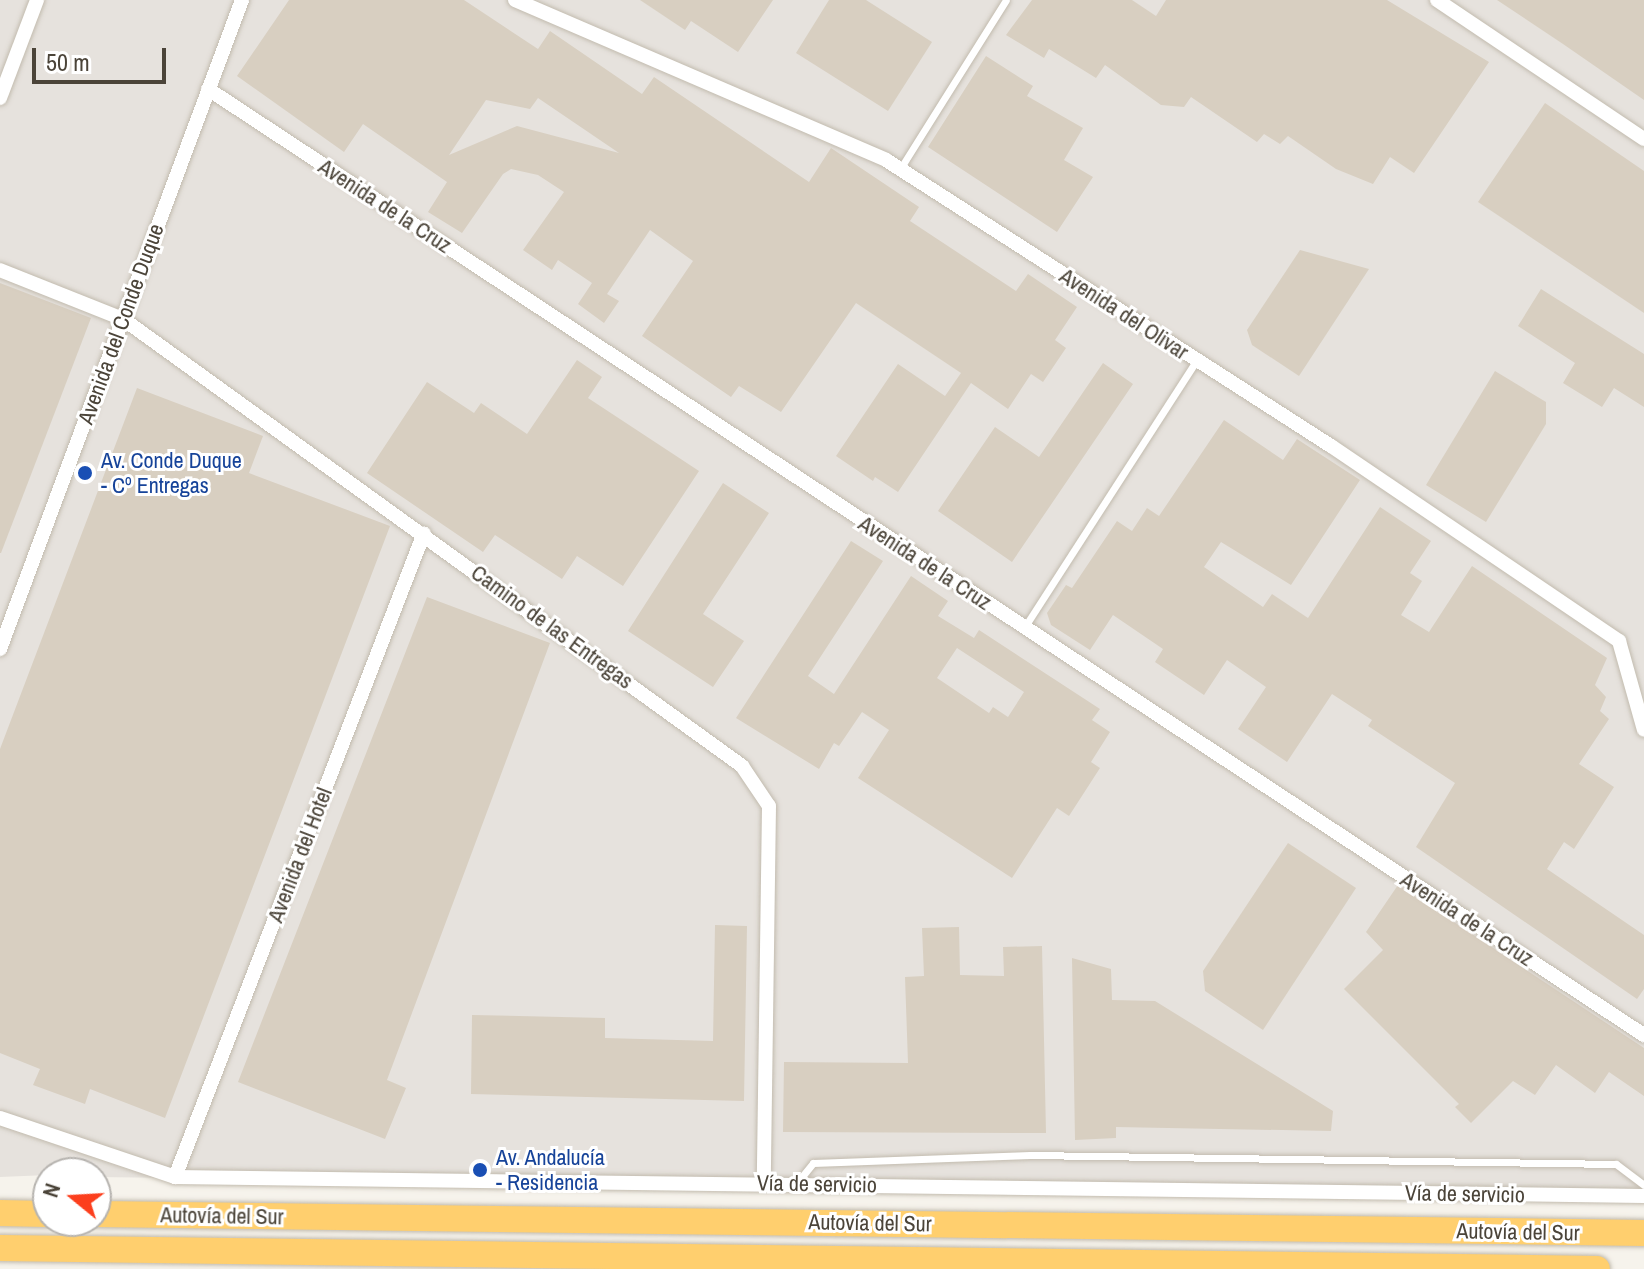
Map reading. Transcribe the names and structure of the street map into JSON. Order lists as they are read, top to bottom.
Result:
{
  "streets": {
    "highway": ["Autovía del Sur"],
    "street": [
      "Avenida de la Cruz",
      "Avenida del Olivar",
      "Avenida del Conde Duque",
      "Camino de las Entregas",
      "Avenida del Hotel",
      "Vía de servicio"
    ]
  },
  "crossings": [
    ["Avenida de la Cruz", "Avenida del Conde Duque"],
    ["Avenida del Conde Duque", "Camino de las Entregas"],
    ["Camino de las Entregas", "Avenida del Hotel"],
    ["Camino de las Entregas", "Vía de servicio"],
    ["Avenida del Hotel", "Vía de servicio"]
  ],
  "places": ["Av. Conde Duque - Cº Entregas", "Av. Andalucía - Residencia"],
  "scale_bar": "50 m",
  "north": "left"
}
